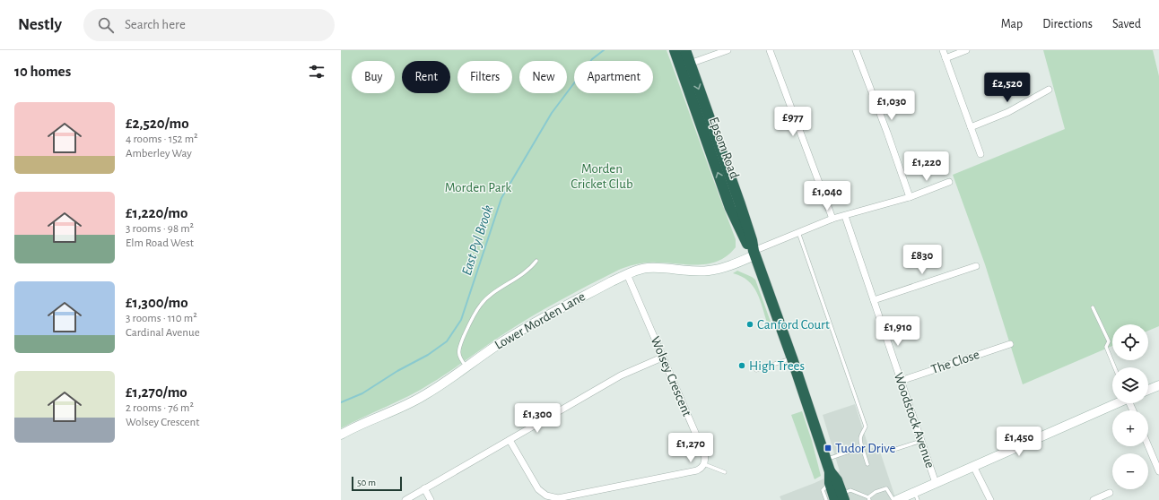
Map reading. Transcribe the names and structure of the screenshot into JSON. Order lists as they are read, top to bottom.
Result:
{
  "streets": {
    "highway": ["Epsom Road"],
    "street": [
      "Lower Morden Lane",
      "The Close",
      "Wolsey Crescent",
      "Woodstock Avenue"
    ]
  },
  "crossings": [
    ["Epsom Road", "Lower Morden Lane"],
    ["Lower Morden Lane", "Wolsey Crescent"],
    ["The Close", "Woodstock Avenue"]
  ],
  "water": ["East Pyl Brook"],
  "parks": ["Morden Cricket Club", "Morden Park"],
  "places": {
    "other": ["Canford Court", "High Trees"],
    "transit": ["Tudor Drive"]
  },
  "scale_bar": "50 m",
  "page": {
    "header": "Nestly",
    "search": "Search here",
    "nav": ["Map", "Directions", "Saved"],
    "heading": "10 homes",
    "chip": [
      "Buy",
      "Rent",
      "Filters",
      "New",
      "Apartment"
    ],
    "price": [
      "£2,520",
      "£1,030",
      "£977",
      "£1,220",
      "£1,040",
      "£830",
      "£1,910",
      "£1,300",
      "£1,450",
      "£1,270"
    ],
    "list": [
      {
        "name": "£2,520/mo",
        "note": "4 rooms · 152 m² · Amberley Way"
      },
      {
        "name": "£1,220/mo",
        "note": "3 rooms · 98 m² · Elm Road West"
      },
      {
        "name": "£1,300/mo",
        "note": "3 rooms · 110 m² · Cardinal Avenue"
      },
      {
        "name": "£1,270/mo",
        "note": "2 rooms · 76 m² · Wolsey Crescent"
      }
    ],
    "map_buttons": ["+", "−"],
    "scale": "50 m"
  }
}
